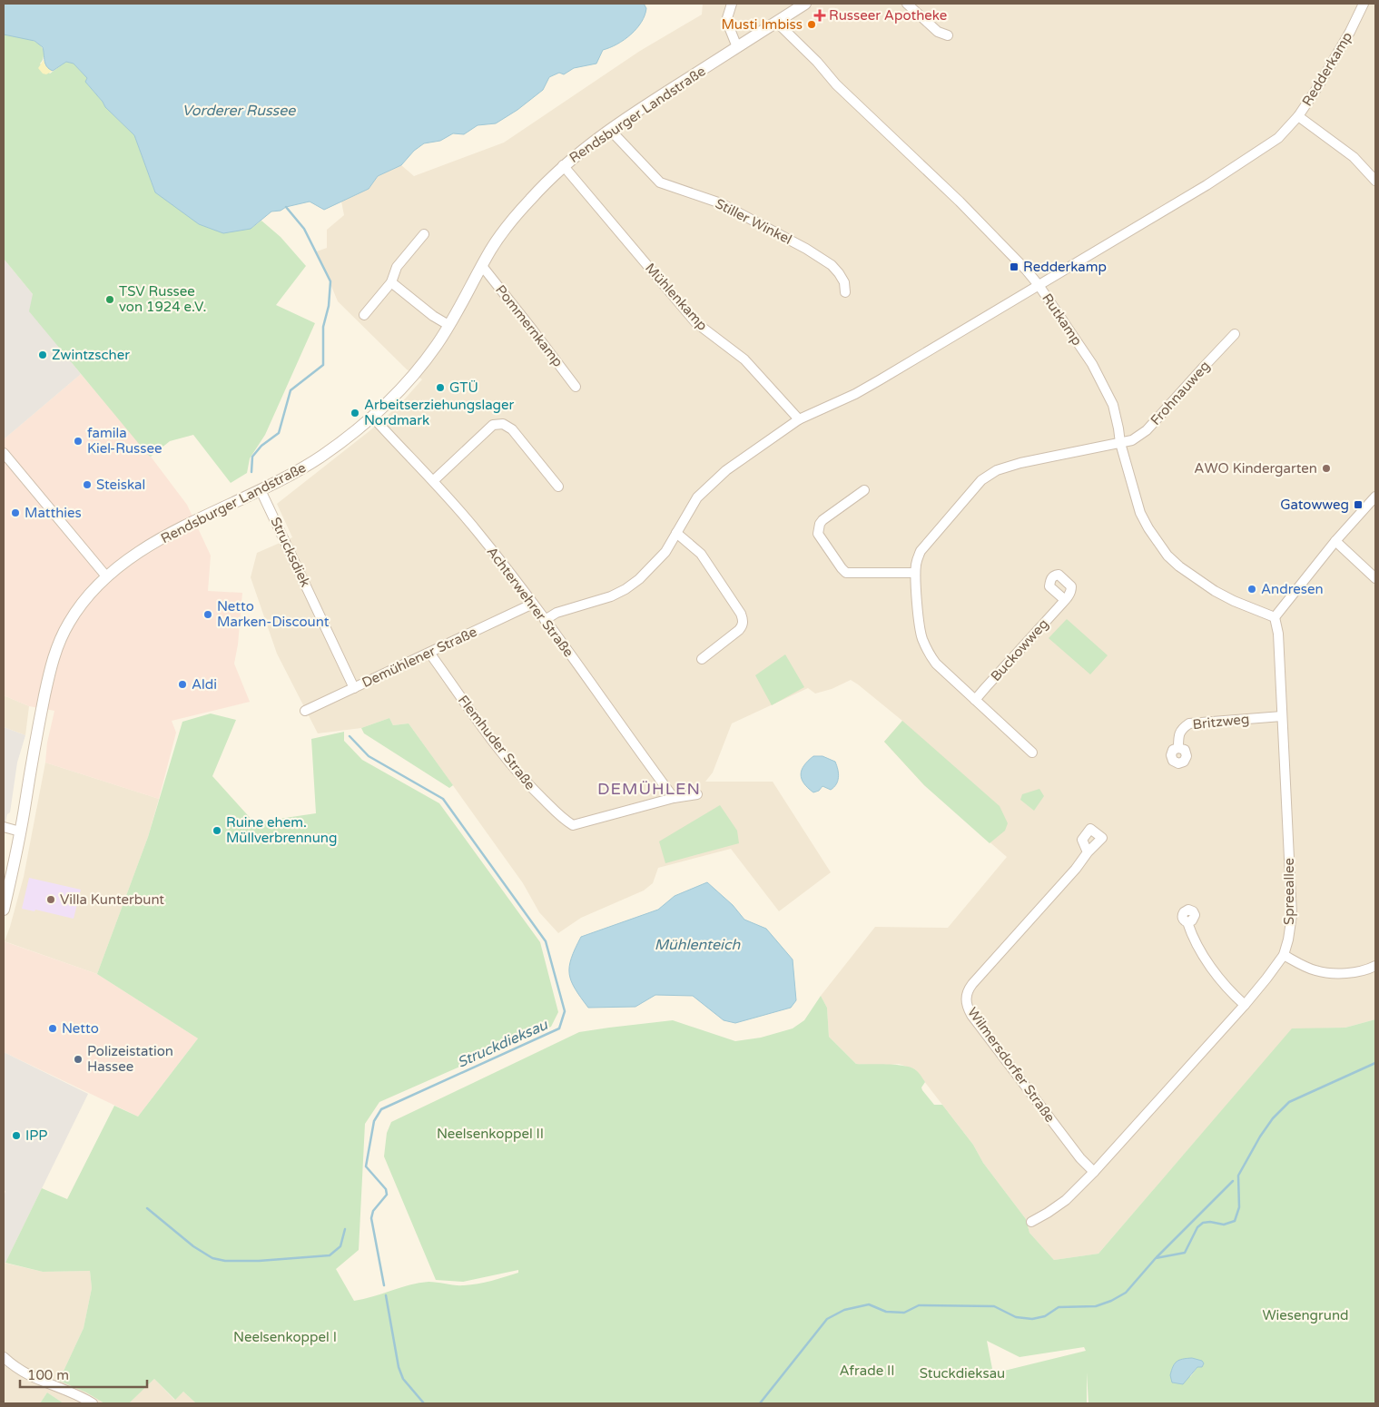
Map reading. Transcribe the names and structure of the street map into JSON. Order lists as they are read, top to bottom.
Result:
{
  "streets": {
    "street": [
      "Redderkamp",
      "Rendsburger Landstraße",
      "Stiller Winkel",
      "Mühlenkamp",
      "Rutkamp",
      "Pommernkamp",
      "Frohnauweg",
      "Strucksdiek",
      "Achterwehrer Straße",
      "Buckowweg",
      "Demühlener Straße",
      "Britzweg",
      "Flemhuder Straße",
      "Spreeallee",
      "Wilmersdorfer Straße"
    ]
  },
  "crossings": [
    ["Redderkamp", "Mühlenkamp"],
    ["Redderkamp", "Rutkamp"],
    ["Redderkamp", "Achterwehrer Straße"],
    ["Rendsburger Landstraße", "Stiller Winkel"],
    ["Rendsburger Landstraße", "Mühlenkamp"],
    ["Rendsburger Landstraße", "Rutkamp"],
    ["Rendsburger Landstraße", "Pommernkamp"],
    ["Rendsburger Landstraße", "Strucksdiek"],
    ["Rendsburger Landstraße", "Achterwehrer Straße"],
    ["Rutkamp", "Frohnauweg"],
    ["Rutkamp", "Spreeallee"],
    ["Strucksdiek", "Demühlener Straße"],
    ["Achterwehrer Straße", "Demühlener Straße"],
    ["Achterwehrer Straße", "Flemhuder Straße"],
    ["Demühlener Straße", "Flemhuder Straße"],
    ["Britzweg", "Spreeallee"],
    ["Spreeallee", "Wilmersdorfer Straße"]
  ],
  "districts": ["DEMÜHLEN"],
  "water": ["Vorderer Russee", "Mühlenteich", "Struckdieksau"],
  "parks": [
    "Neelsenkoppel II",
    "Wiesengrund",
    "Neelsenkoppel I",
    "Afrade II",
    "Stuckdieksau"
  ],
  "places": {
    "health": ["Russeer Apotheke"],
    "other": [
      "Musti Imbiss",
      "TSV Russee von 1924 e.V.",
      "Zwintzscher",
      "GTÜ",
      "Arbeitserziehungslager Nordmark",
      "famila Kiel-Russee",
      "AWO Kindergarten",
      "Steiskal",
      "Matthies",
      "Andresen",
      "Netto Marken-Discount",
      "Aldi",
      "Ruine ehem. Müllverbrennung",
      "Villa Kunterbunt",
      "Netto",
      "Polizeistation Hassee",
      "IPP"
    ],
    "transit": ["Redderkamp", "Gatowweg"]
  },
  "scale_bar": "100 m"
}
